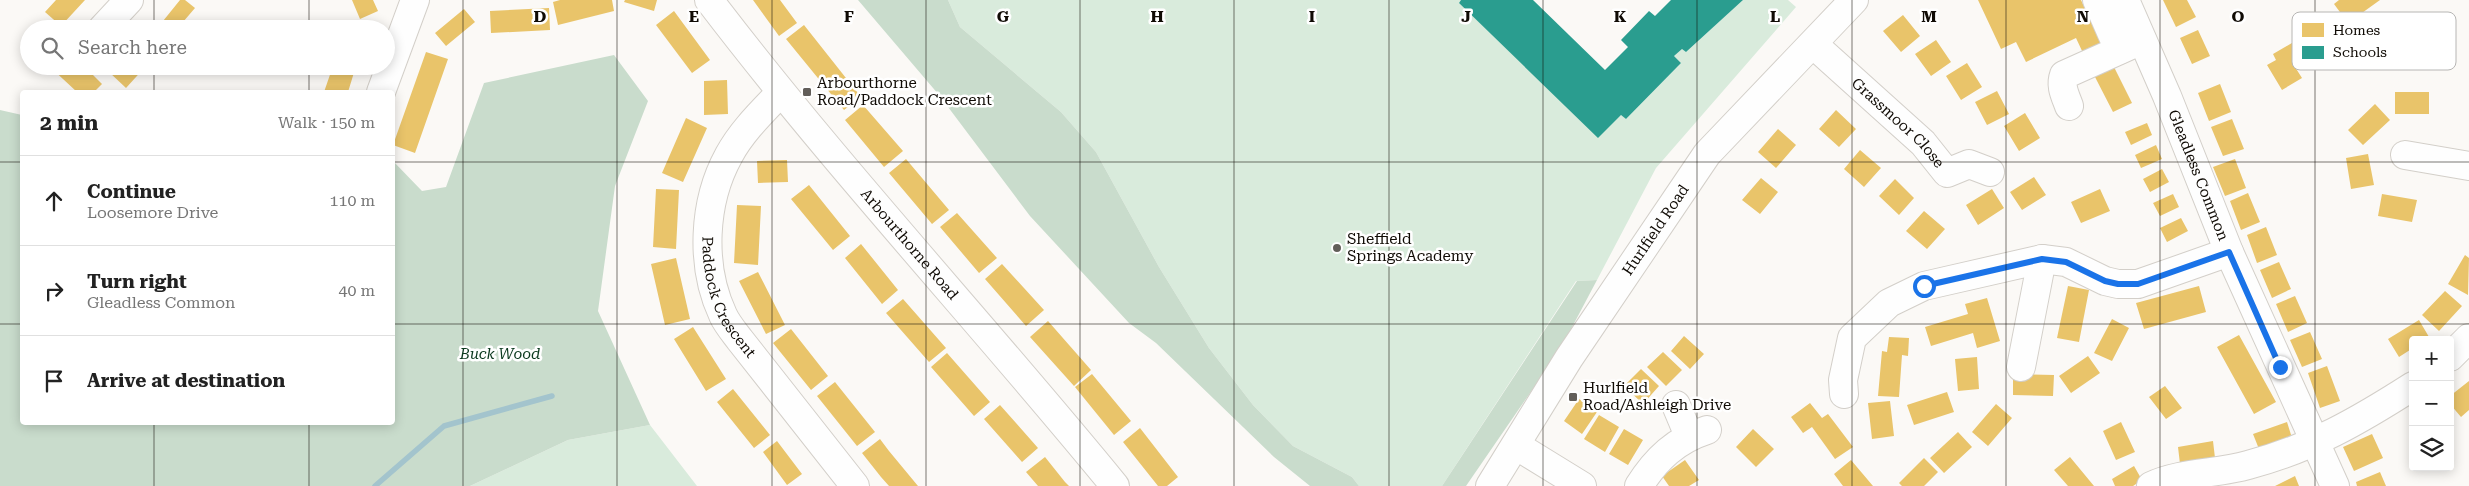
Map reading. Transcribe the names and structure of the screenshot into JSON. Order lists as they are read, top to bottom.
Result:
{
  "streets": {
    "street": [
      "Grassmoor Close",
      "Gleadless Common",
      "Hurlfield Road",
      "Arbourthorne Road",
      "Paddock Crescent"
    ]
  },
  "crossings": [
    ["Grassmoor Close", "Hurlfield Road"],
    ["Arbourthorne Road", "Paddock Crescent"]
  ],
  "parks": ["Buck Wood"],
  "places": {
    "transit": ["Arbourthorne Road/Paddock Crescent", "Hurlfield Road/Ashleigh Drive"],
    "other": ["Sheffield Springs Academy"]
  },
  "legend": ["Homes", "Schools"],
  "page": {
    "search": "Search here",
    "heading": ["2 min", "Walk · 150 m"],
    "list": [
      ["Continue", "Loosemore Drive", "110 m"],
      ["Turn right", "Gleadless Common", "40 m"],
      "Arrive at destination"
    ],
    "map_buttons": ["+", "−"]
  },
  "grid": {
    "columns": [
      "D",
      "E",
      "F",
      "G",
      "H",
      "I",
      "J",
      "K",
      "L",
      "M",
      "N",
      "O"
    ]
  }
}
